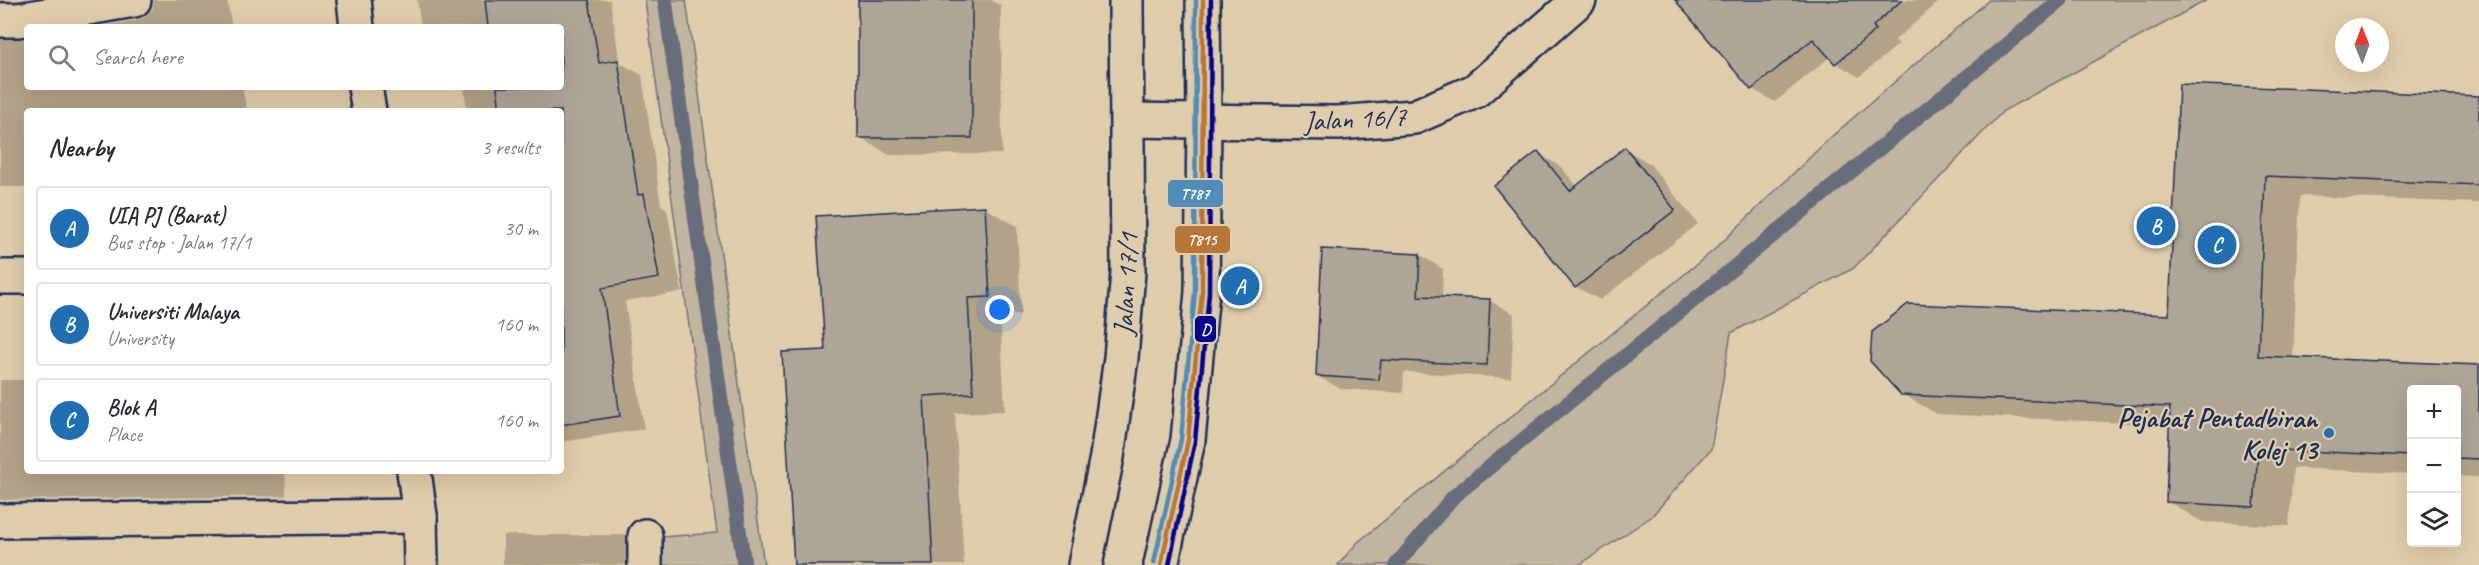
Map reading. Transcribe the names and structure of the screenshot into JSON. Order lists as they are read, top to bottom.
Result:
{
  "streets": {
    "street": ["Jalan 16/7", "Jalan 17/1"]
  },
  "crossings": [
    ["Jalan 16/7", "Jalan 17/1"]
  ],
  "places": ["Pejabat Pentadbiran Kolej 13"],
  "lines": ["transit line T815", "transit line D", "transit line T787"],
  "north": "top",
  "page": {
    "search": "Search here",
    "heading": ["Nearby", "3 results"],
    "list": [
      {
        "mark": "A",
        "name": "UIA PJ (Barat)",
        "note": "Bus stop · Jalan 17/1",
        "value": "30 m"
      },
      {
        "mark": "B",
        "name": "Universiti Malaya",
        "note": "University",
        "value": "160 m"
      },
      {
        "mark": "C",
        "name": "Blok A",
        "note": "Place",
        "value": "160 m"
      }
    ],
    "pins": ["B", "C", "A"],
    "map_buttons": ["+", "−"]
  }
}
